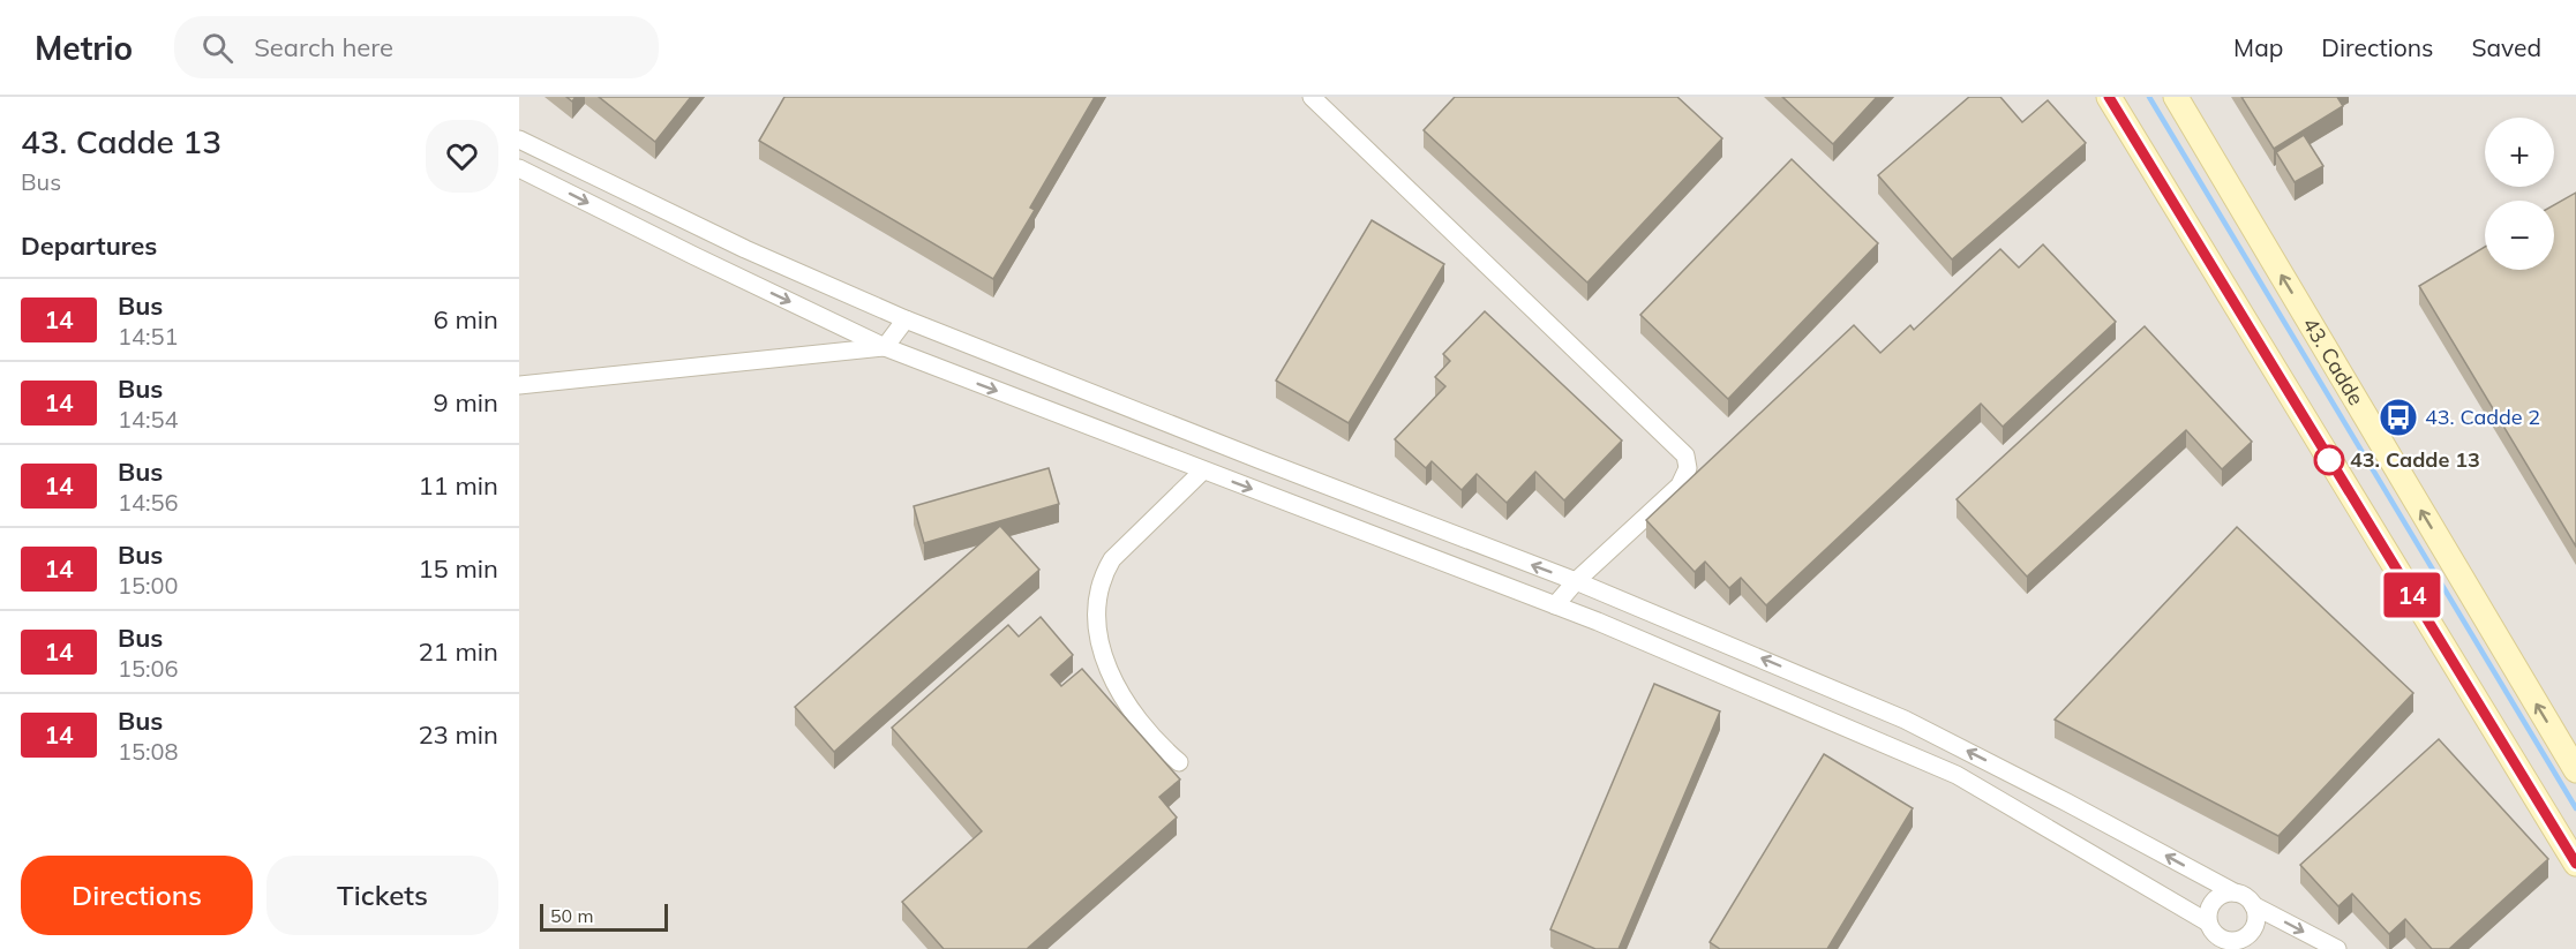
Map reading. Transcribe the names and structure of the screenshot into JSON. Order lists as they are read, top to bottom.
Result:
{
  "streets": {
    "main road": ["43. Cadde"]
  },
  "places": {
    "bus stop": ["43. Cadde 2"],
    "other": ["43. Cadde 13"]
  },
  "lines": ["bus line 14"],
  "scale_bar": "50 m",
  "page": {
    "header": "Metrio",
    "search": "Search here",
    "nav": ["Map", "Directions", "Saved"],
    "heading": [
      ["43. Cadde 13", "Bus"],
      "Departures"
    ],
    "on_map": "14",
    "map_buttons": ["+", "−"],
    "list": [
      {
        "mark": "14",
        "name": "Bus",
        "note": "14:51",
        "value": "6 min"
      },
      {
        "mark": "14",
        "name": "Bus",
        "note": "14:54",
        "value": "9 min"
      },
      {
        "mark": "14",
        "name": "Bus",
        "note": "14:56",
        "value": "11 min"
      },
      {
        "mark": "14",
        "name": "Bus",
        "note": "15:00",
        "value": "15 min"
      },
      {
        "mark": "14",
        "name": "Bus",
        "note": "15:06",
        "value": "21 min"
      },
      {
        "mark": "14",
        "name": "Bus",
        "note": "15:08",
        "value": "23 min"
      }
    ],
    "buttons": ["Directions", "Tickets"],
    "scale": "50 m"
  }
}
